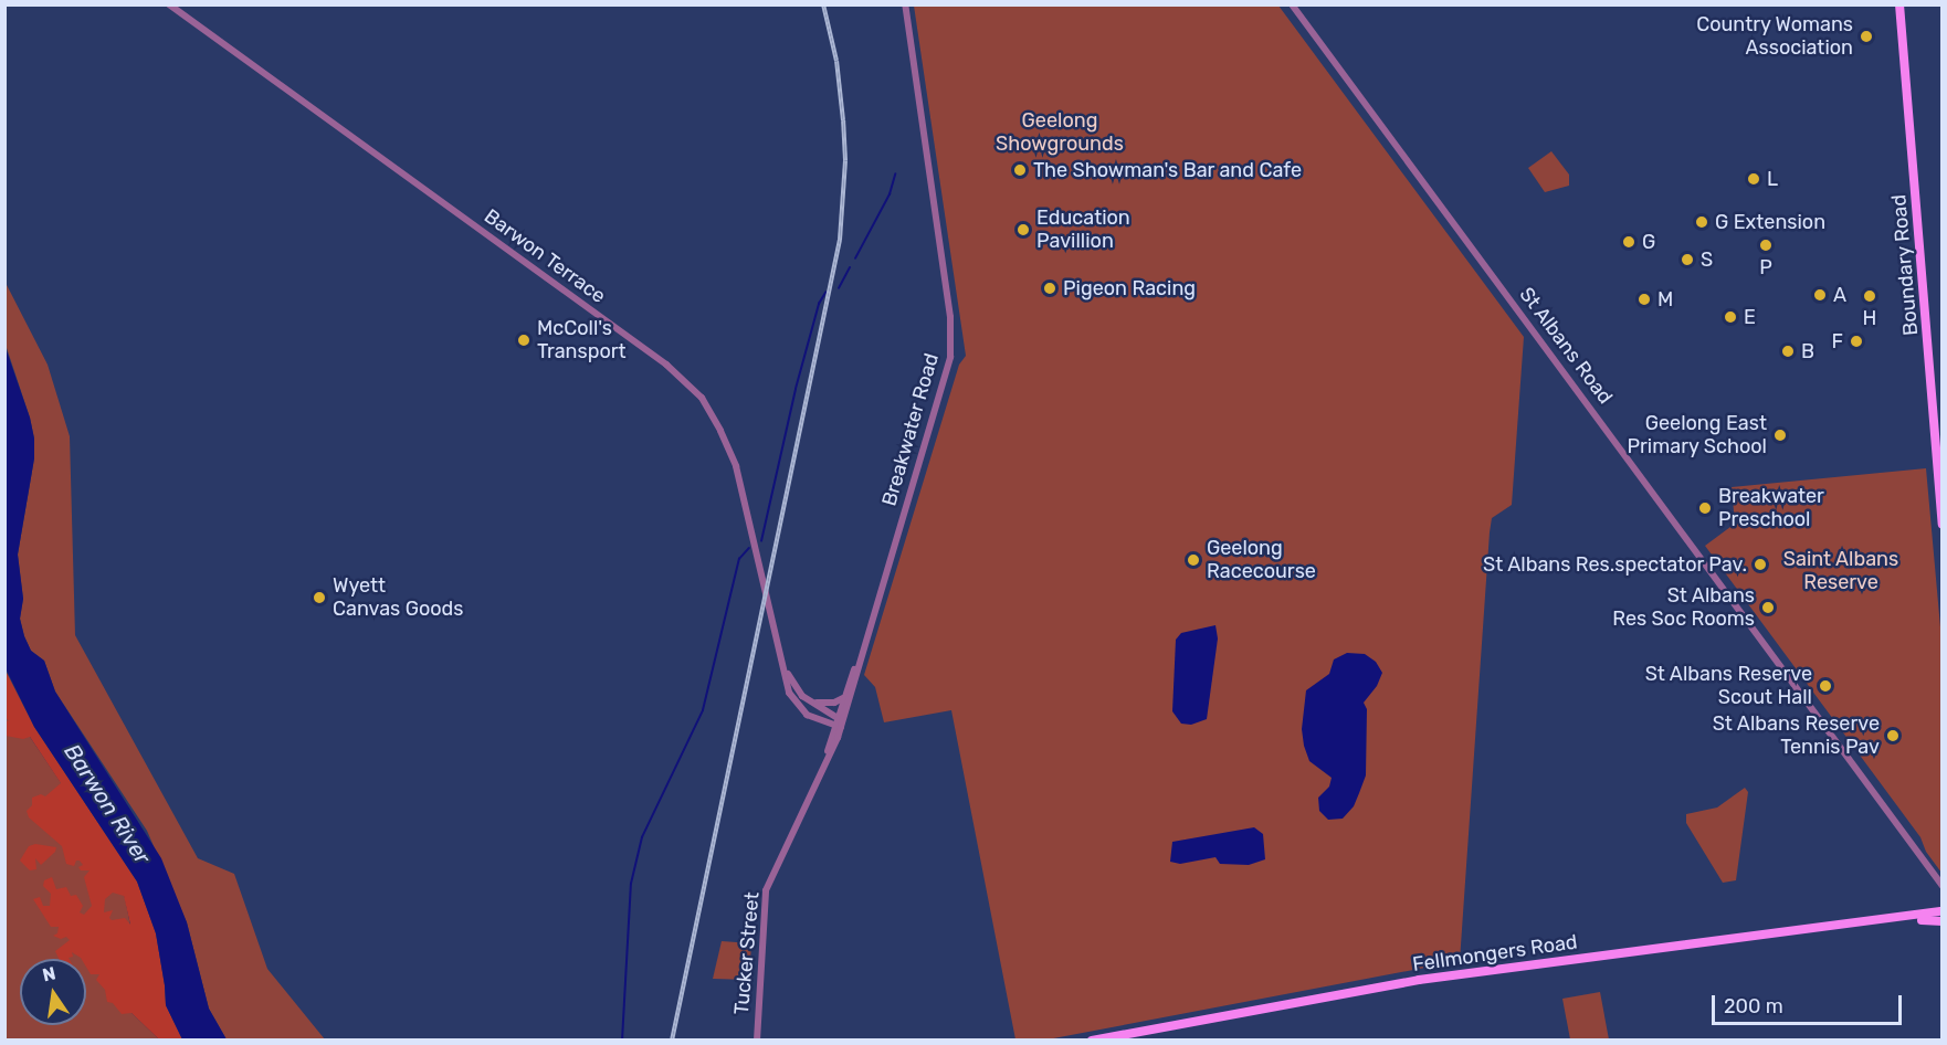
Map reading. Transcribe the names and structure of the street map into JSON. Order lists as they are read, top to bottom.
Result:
{
  "streets": {
    "main road": ["Boundary Road", "Fellmongers Road"],
    "street": [
      "Barwon Terrace",
      "St Albans Road",
      "Breakwater Road",
      "Tucker Street"
    ]
  },
  "crossings": [
    ["Barwon Terrace", "Tucker Street"],
    ["Breakwater Road", "Tucker Street"]
  ],
  "water": ["Barwon River"],
  "parks": ["Geelong Showgrounds", "Saint Albans Reserve"],
  "places": [
    "Country Womans Association",
    "The Showman's Bar and Cafe",
    "L",
    "G Extension",
    "Education Pavillion",
    "G",
    "P",
    "S",
    "Pigeon Racing",
    "A",
    "H",
    "M",
    "E",
    "McColl's Transport",
    "F",
    "B",
    "Geelong East Primary School",
    "Breakwater Preschool",
    "Geelong Racecourse",
    "St Albans Res.spectator Pav.",
    "Wyett Canvas Goods",
    "St Albans Res Soc Rooms",
    "St Albans Reserve Scout Hall",
    "St Albans Reserve Tennis Pav"
  ],
  "scale_bar": "200 m",
  "north": "top"
}
